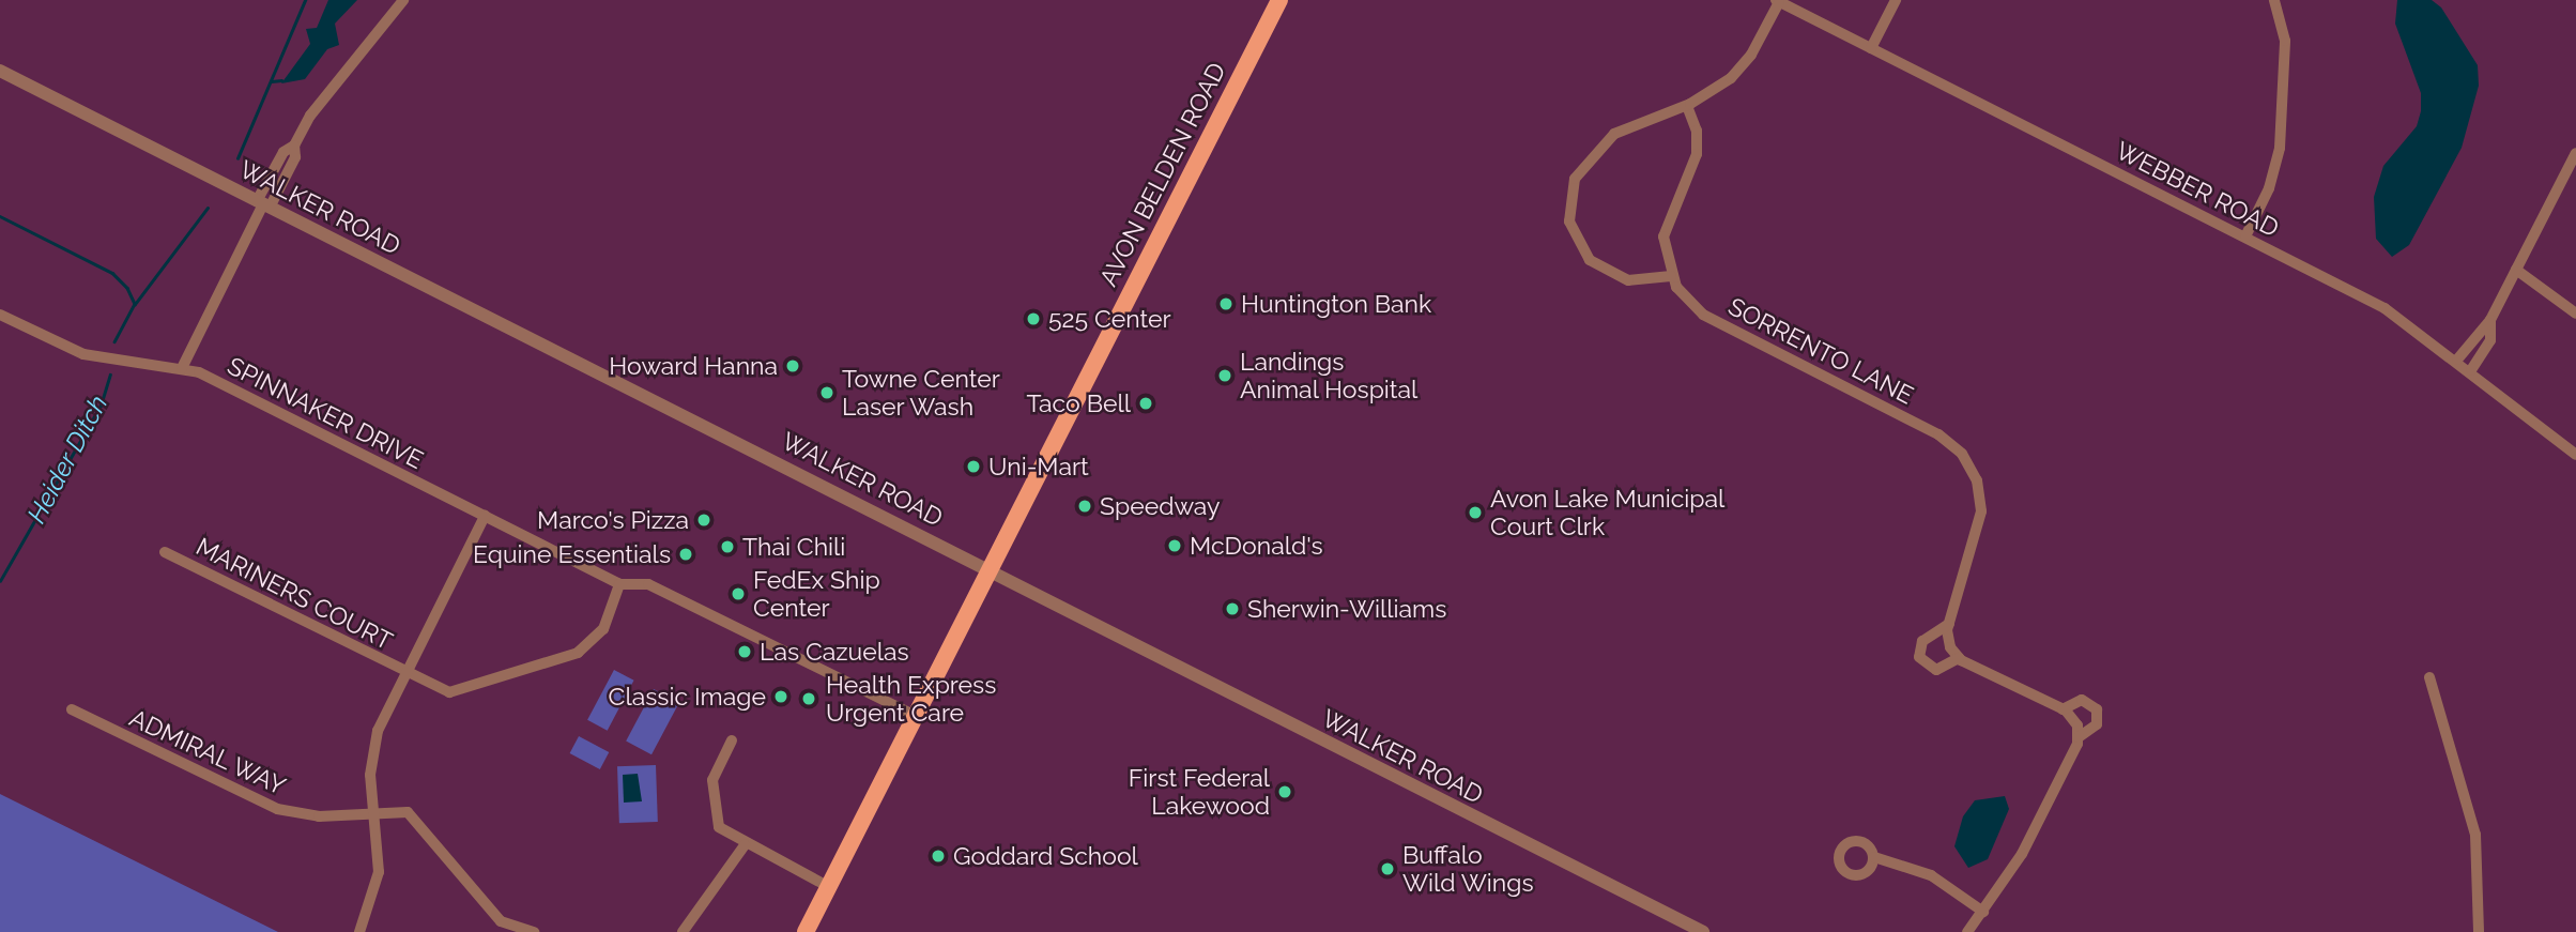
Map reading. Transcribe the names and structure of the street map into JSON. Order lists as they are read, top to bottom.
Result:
{
  "streets": {
    "main road": ["AVON BELDEN ROAD"],
    "street": [
      "WEBBER ROAD",
      "WALKER ROAD",
      "SORRENTO LANE",
      "SPINNAKER DRIVE",
      "MARINERS COURT",
      "ADMIRAL WAY"
    ]
  },
  "crossings": [
    ["AVON BELDEN ROAD", "WALKER ROAD"],
    ["SPINNAKER DRIVE", "MARINERS COURT"]
  ],
  "water": ["Heider Ditch"],
  "places": [
    "Huntington Bank",
    "525 Center",
    "Howard Hanna",
    "Landings Animal Hospital",
    "Towne Center Laser Wash",
    "Taco Bell",
    "Uni-Mart",
    "Speedway",
    "Avon Lake Municipal Court Clrk",
    "Marco's Pizza",
    "McDonald's",
    "Thai Chili",
    "Equine Essentials",
    "FedEx Ship Center",
    "Sherwin-Williams",
    "Las Cazuelas",
    "Classic Image",
    "Health Express Urgent Care",
    "First Federal Lakewood",
    "Goddard School",
    "Buffalo Wild Wings"
  ]
}
